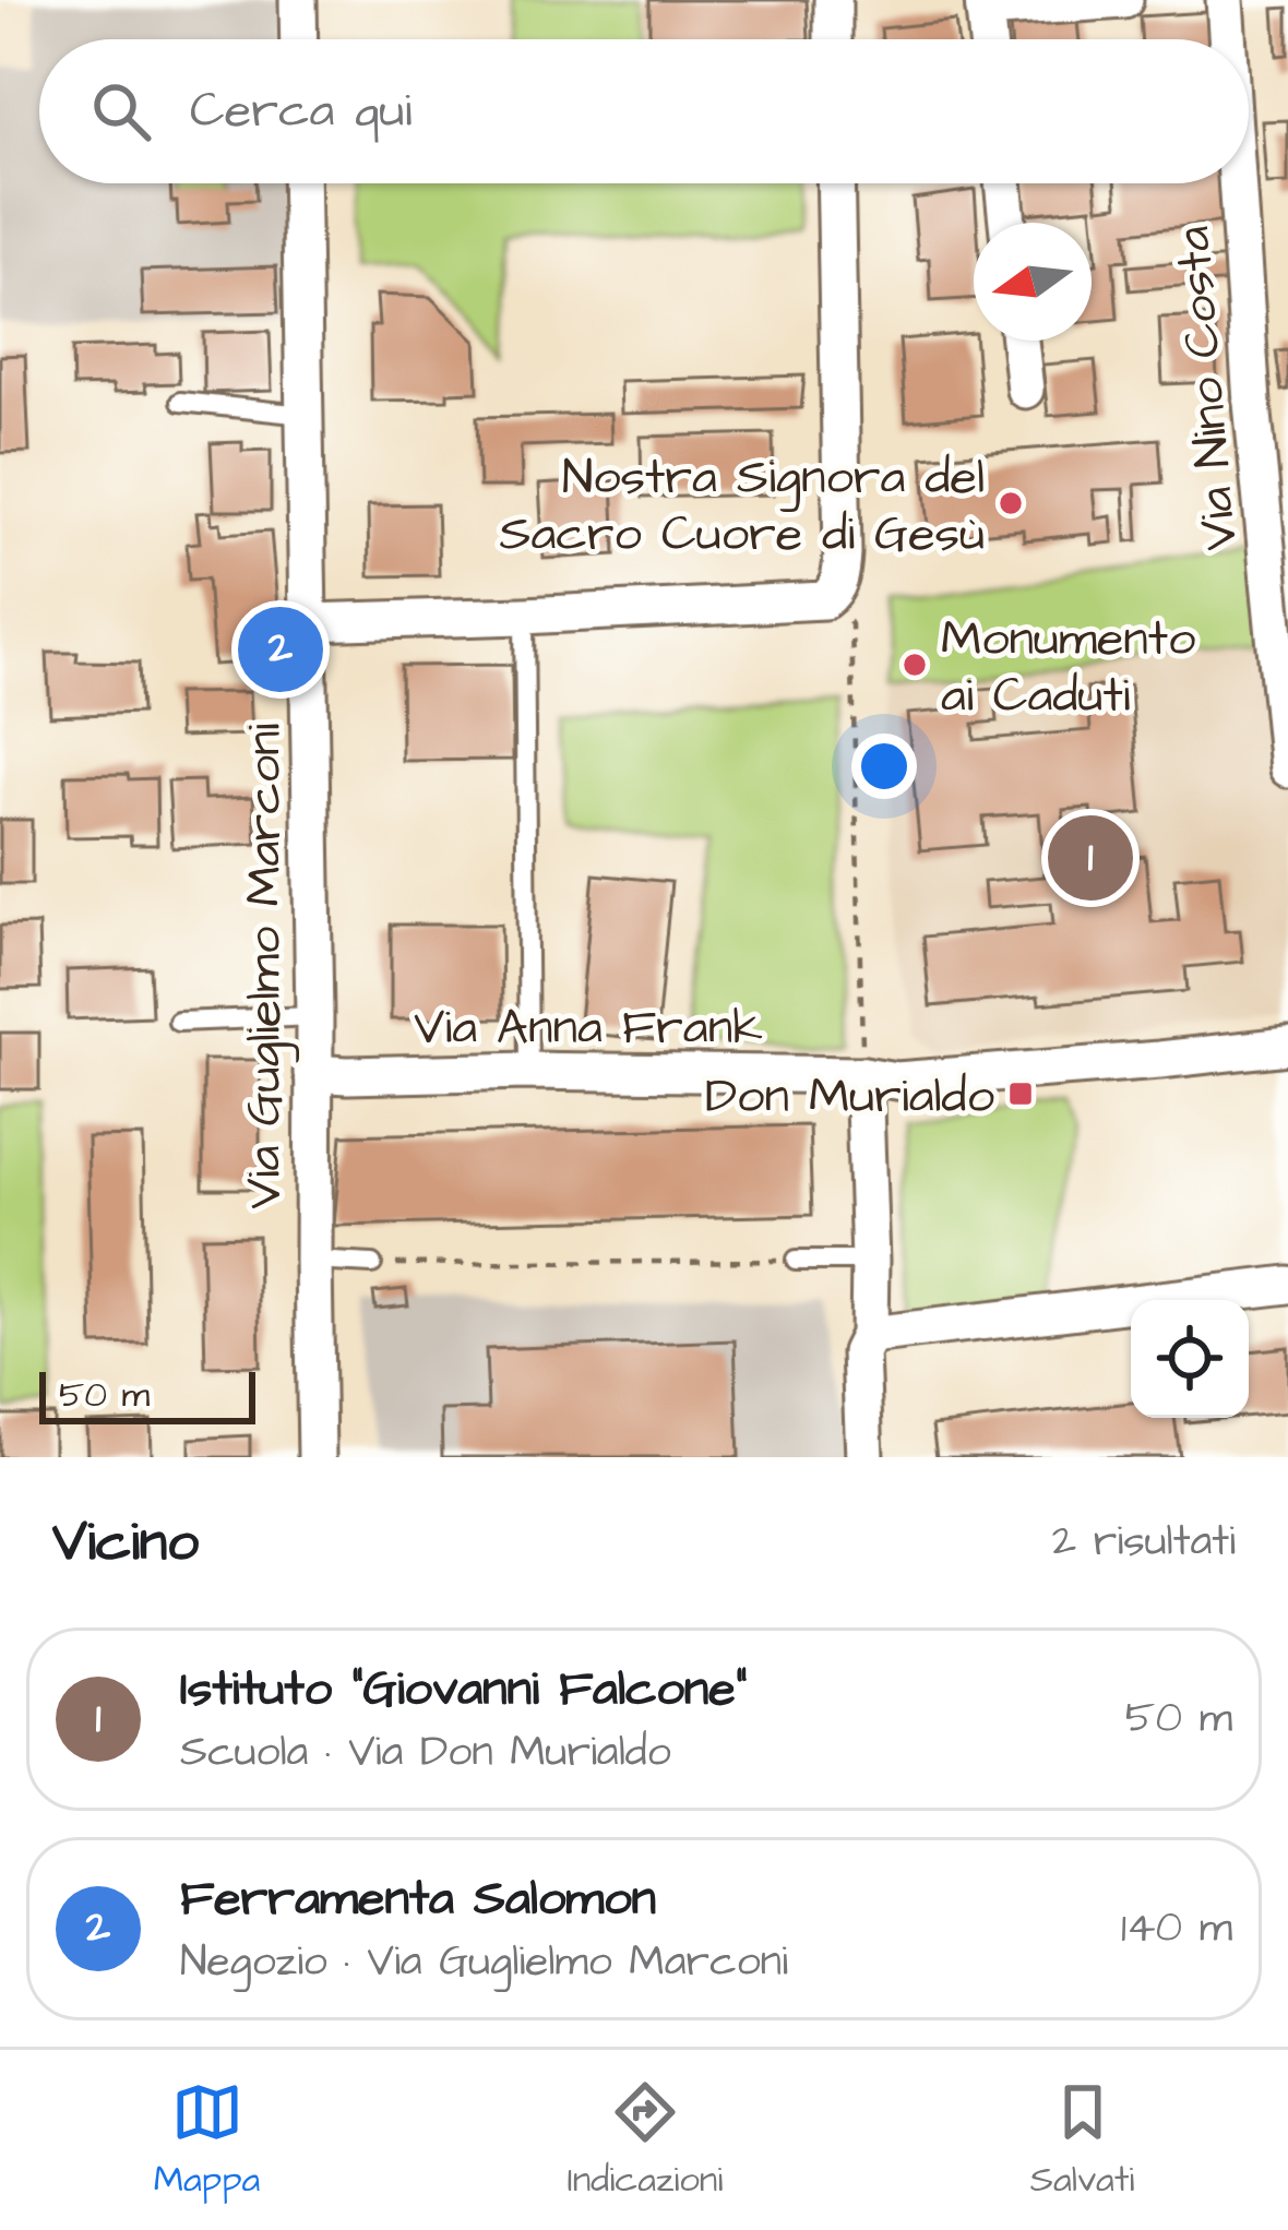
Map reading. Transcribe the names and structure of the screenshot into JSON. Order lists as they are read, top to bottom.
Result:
{
  "streets": {
    "street": ["Via Nino Costa", "Via Guglielmo Marconi", "Via Anna Frank"]
  },
  "crossings": [
    ["Via Guglielmo Marconi", "Via Anna Frank"]
  ],
  "places": {
    "other": ["Nostra Signora del Sacro Cuore di Gesù", "Monumento ai Caduti"],
    "transit": ["Don Murialdo"]
  },
  "scale_bar": "50 m",
  "north": "left",
  "page": {
    "search": "Cerca qui",
    "pins": ["2", "1"],
    "scale": "50 m",
    "heading": ["Vicino", "2 risultati"],
    "list": [
      {
        "mark": "1",
        "name": "Istituto \"Giovanni Falcone\"",
        "note": "Scuola · Via Don Murialdo",
        "value": "50 m"
      },
      {
        "mark": "2",
        "name": "Ferramenta Salomon",
        "note": "Negozio · Via Guglielmo Marconi",
        "value": "140 m"
      }
    ],
    "nav": ["Mappa", "Indicazioni", "Salvati"]
  }
}
